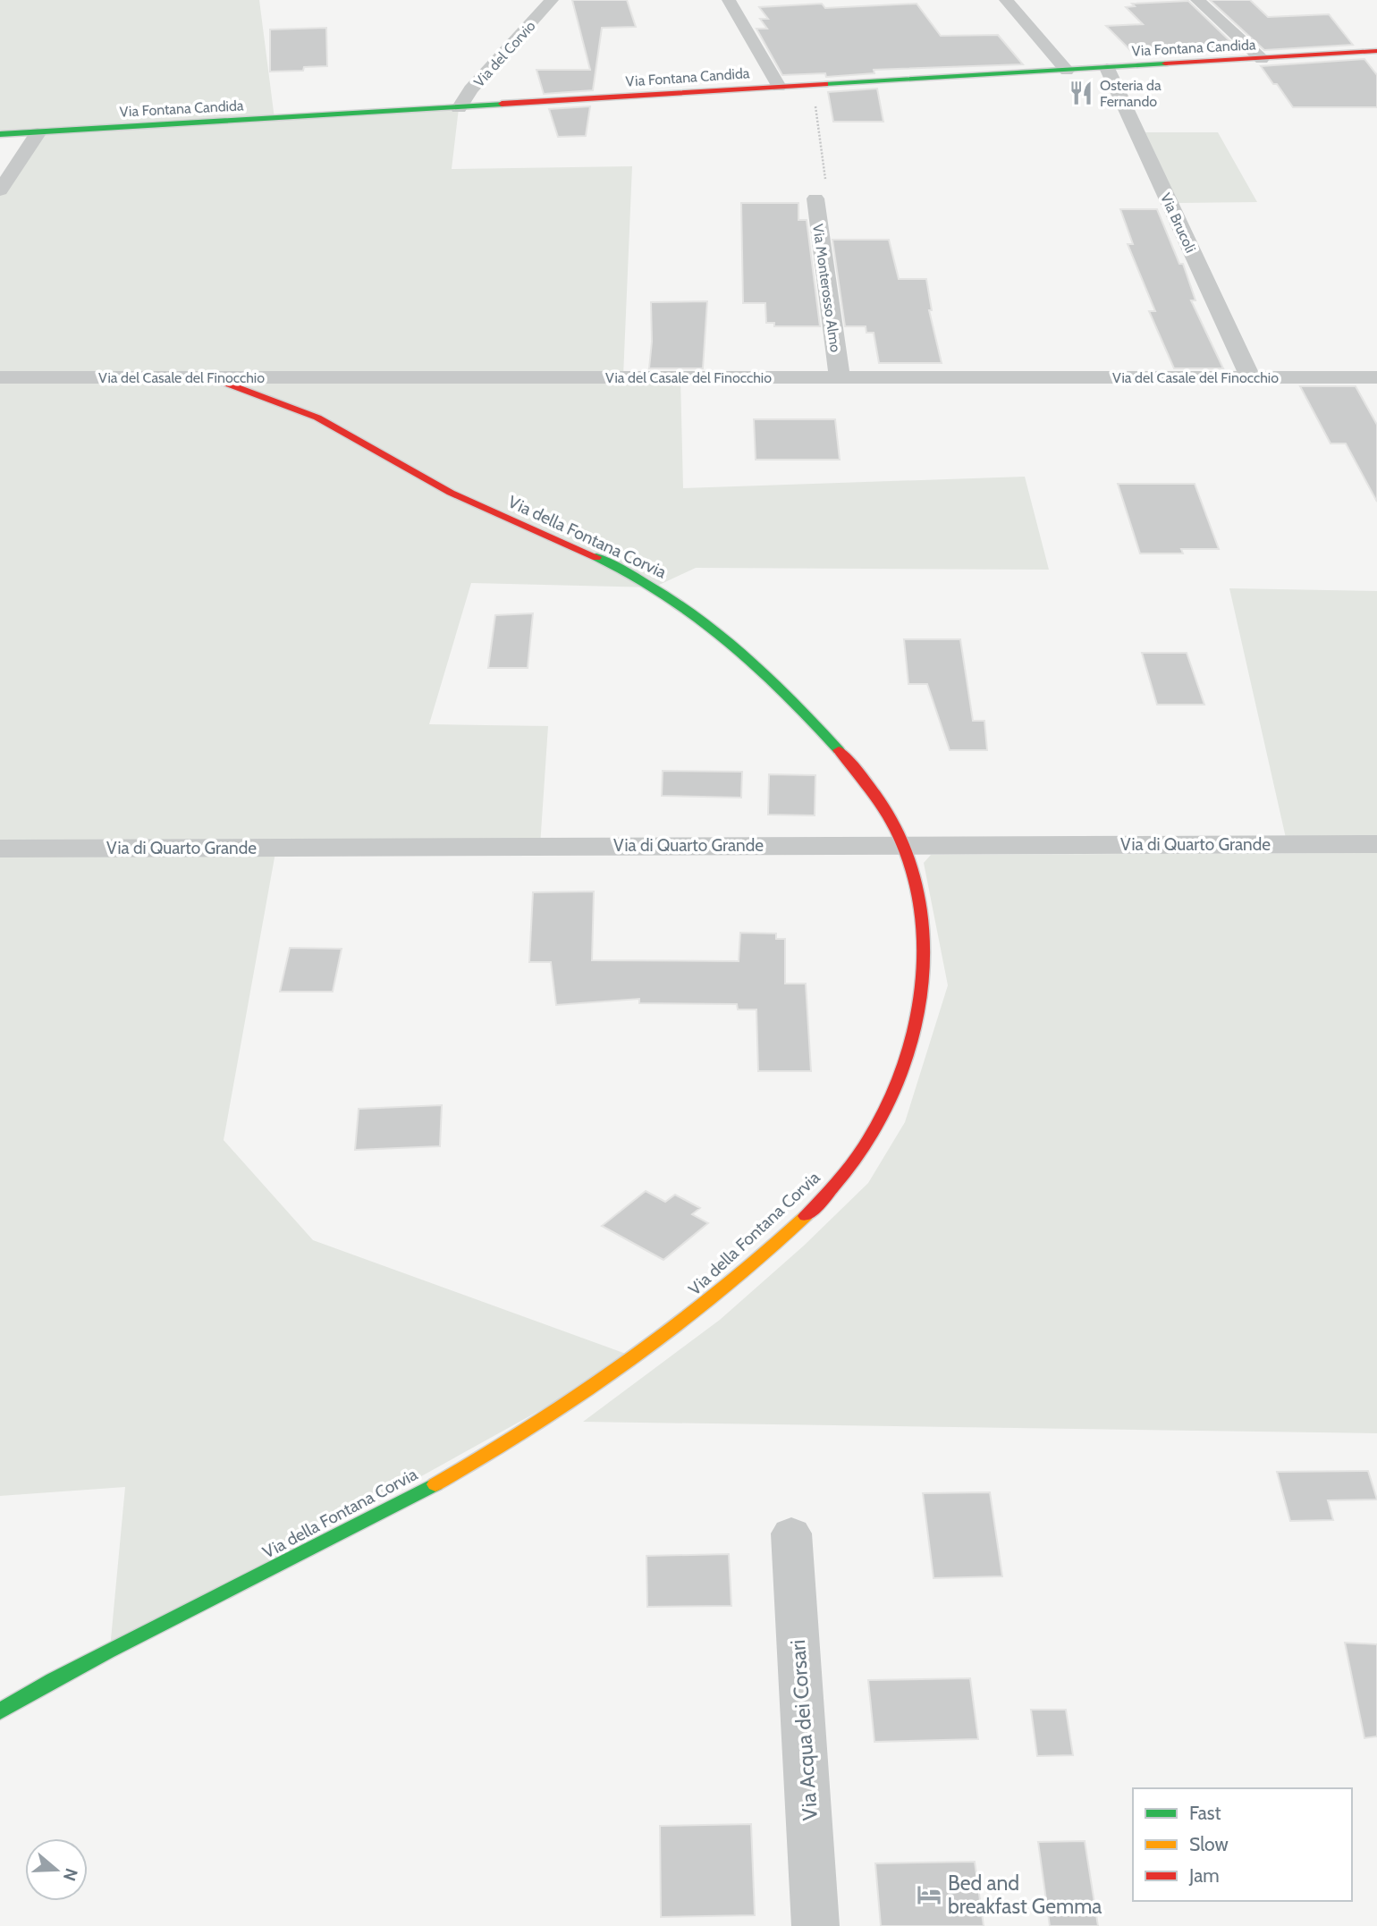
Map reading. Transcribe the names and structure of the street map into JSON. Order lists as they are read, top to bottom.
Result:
{
  "streets": {
    "street": [
      "Via Fontana Candida",
      "Via del Corvio",
      "Via Brucoli",
      "Via Monterosso Almo",
      "Via del Casale del Finocchio",
      "Via della Fontana Corvia",
      "Via di Quarto Grande",
      "Via Acqua dei Corsari"
    ]
  },
  "crossings": [
    ["Via Fontana Candida", "Via del Corvio"],
    ["Via Fontana Candida", "Via Brucoli"],
    ["Via Brucoli", "Via del Casale del Finocchio"],
    ["Via Monterosso Almo", "Via del Casale del Finocchio"],
    ["Via del Casale del Finocchio", "Via della Fontana Corvia"],
    ["Via della Fontana Corvia", "Via di Quarto Grande"]
  ],
  "places": {
    "restaurant": ["Osteria da Fernando"],
    "hotel": ["Bed and breakfast Gemma"]
  },
  "legend": ["Fast", "Slow", "Jam"],
  "north": "right"
}
